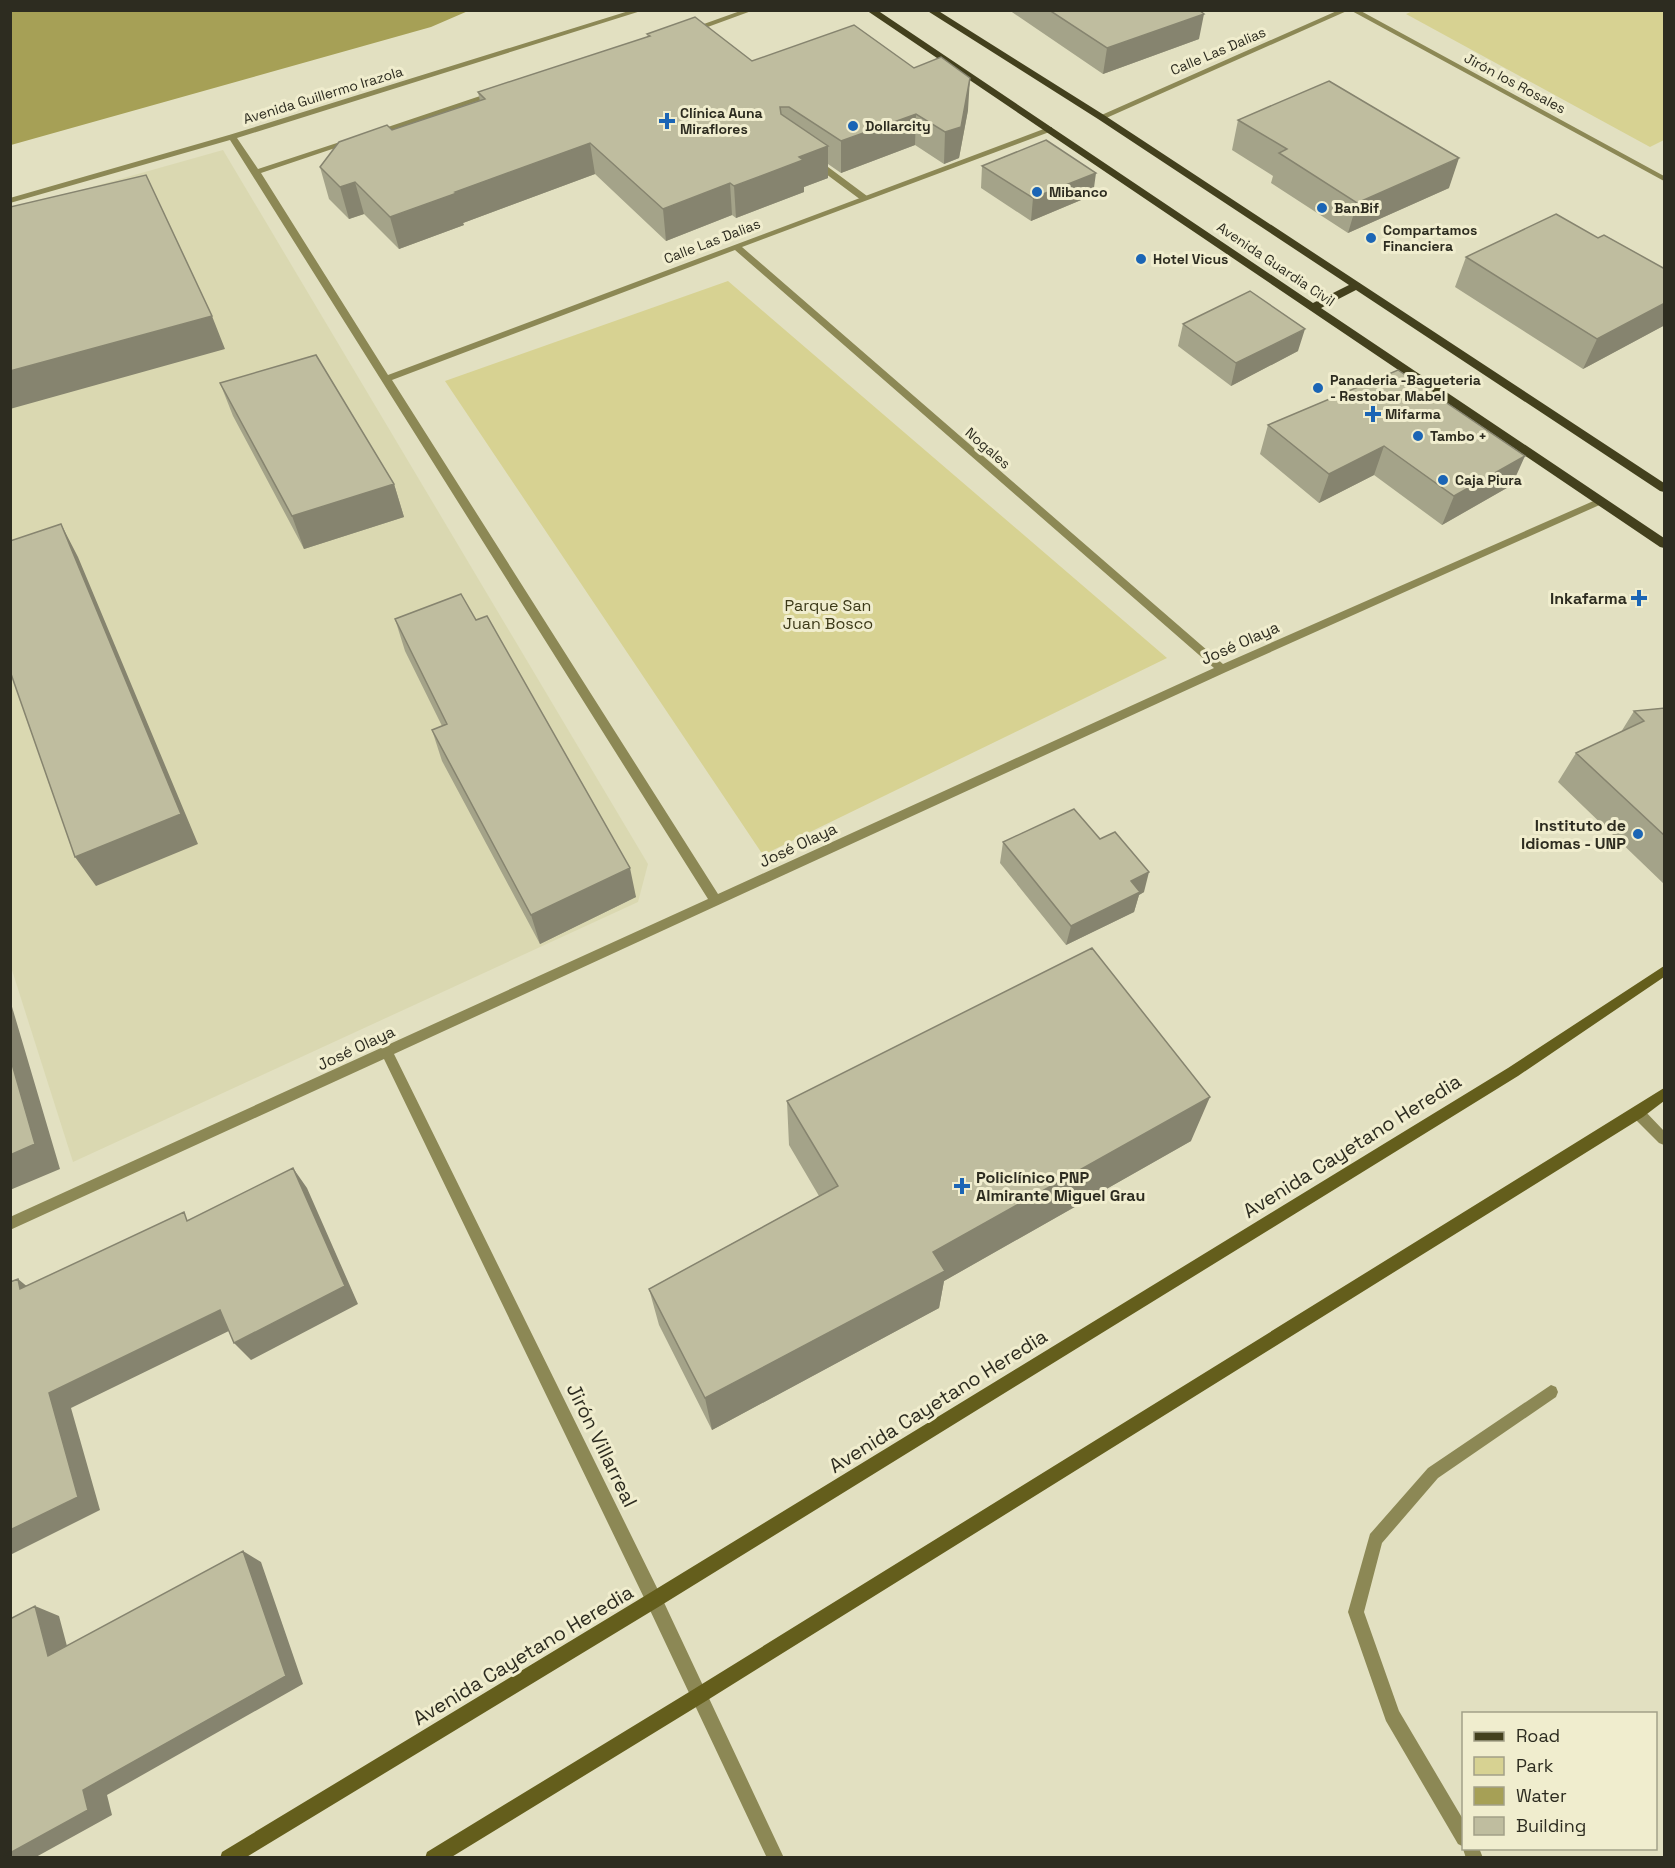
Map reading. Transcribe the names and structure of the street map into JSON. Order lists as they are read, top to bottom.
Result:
{
  "streets": {
    "main road": ["Avenida Guardia Civil", "Avenida Cayetano Heredia"],
    "street": [
      "Calle Las Dalias",
      "Jirón los Rosales",
      "Avenida Guillermo Irazola",
      "Nogales",
      "José Olaya",
      "Jirón Villarreal"
    ]
  },
  "crossings": [
    ["Calle Las Dalias", "Avenida Guardia Civil"],
    ["Calle Las Dalias", "Nogales"],
    ["Avenida Guardia Civil", "José Olaya"],
    ["Nogales", "José Olaya"],
    ["José Olaya", "Jirón Villarreal"],
    ["Avenida Cayetano Heredia", "Jirón Villarreal"]
  ],
  "parks": ["Parque San Juan Bosco"],
  "places": {
    "health": [
      "Clínica Auna Miraflores",
      "Mifarma",
      "Inkafarma",
      "Policlínico PNP Almirante Miguel Grau"
    ],
    "other": [
      "Dollarcity",
      "Mibanco",
      "BanBif",
      "Compartamos Financiera",
      "Hotel Vicus",
      "Panaderia -Bagueteria - Restobar Mabel",
      "Tambo +",
      "Caja Piura",
      "Instituto de Idiomas - UNP"
    ]
  },
  "legend": [
    "Road",
    "Park",
    "Water",
    "Building"
  ]
}
